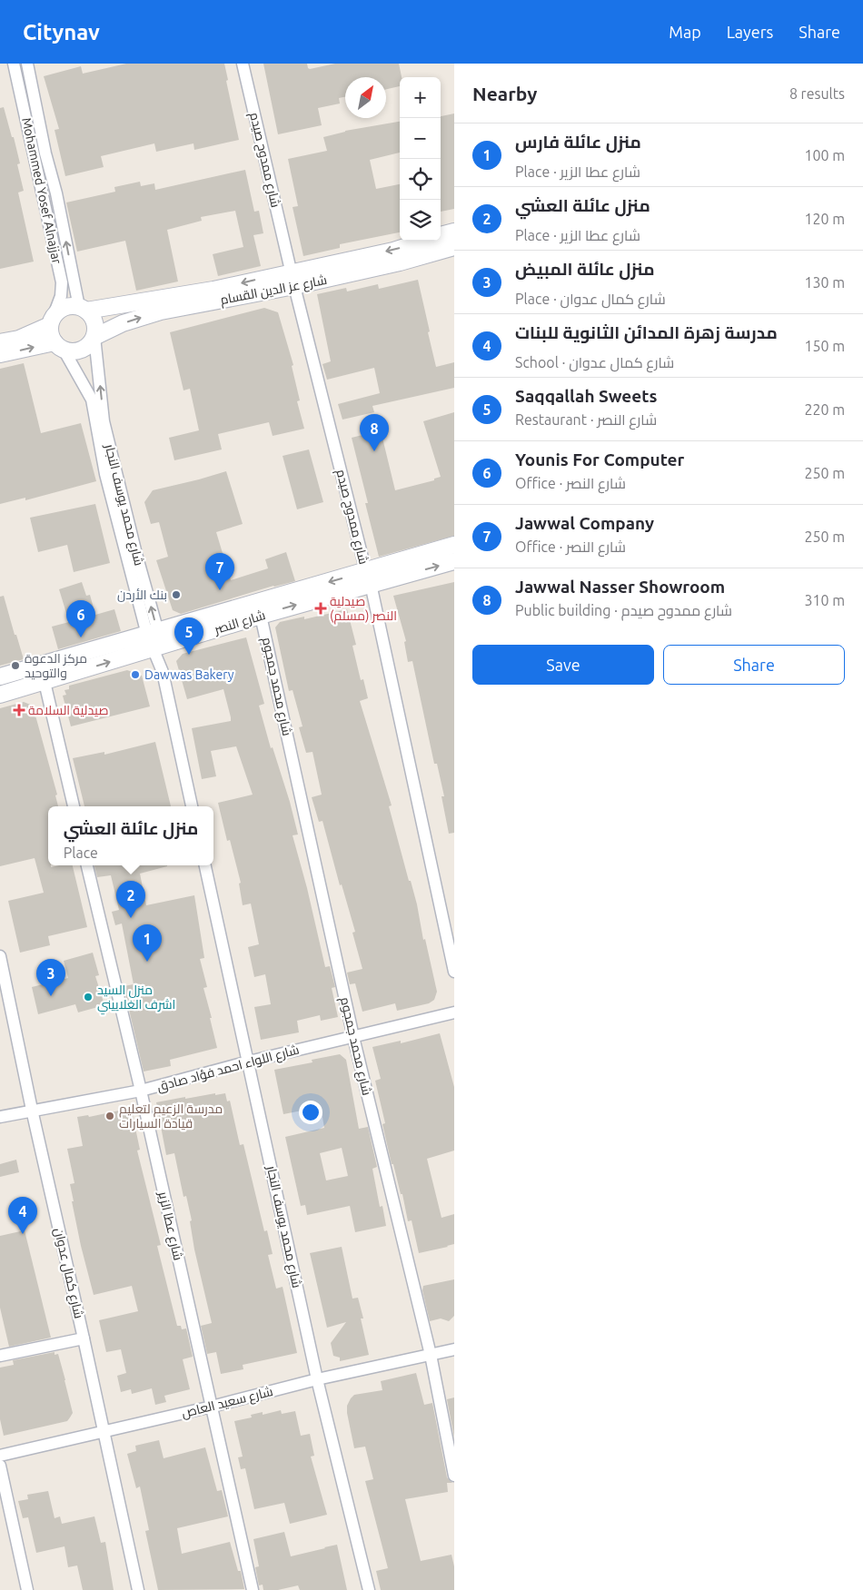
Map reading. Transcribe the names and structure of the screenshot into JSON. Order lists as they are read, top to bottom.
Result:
{
  "streets": {
    "main road": ["شارع عز الدين القسام", "شارع النصر"],
    "street": [
      "شارع ممدوح صيدم",
      "Mohammed Yosef Alnajjar",
      "شارع محمد يوسف النجار",
      "شارع محمد جمجوم",
      "شارع اللواء احمد فؤاد صادق",
      "شارع عطا الزير",
      "شارع كمال عدوان",
      "شارع سعيد العاص"
    ]
  },
  "crossings": [
    ["شارع ممدوح صيدم", "شارع عز الدين القسام"],
    ["شارع ممدوح صيدم", "شارع النصر"],
    ["Mohammed Yosef Alnajjar", "شارع عز الدين القسام"],
    ["Mohammed Yosef Alnajjar", "شارع محمد يوسف النجار"],
    ["شارع عز الدين القسام", "شارع محمد يوسف النجار"],
    ["شارع محمد يوسف النجار", "شارع النصر"],
    ["شارع محمد يوسف النجار", "شارع اللواء احمد فؤاد صادق"],
    ["شارع محمد يوسف النجار", "شارع سعيد العاص"],
    ["شارع النصر", "شارع محمد جمجوم"],
    ["شارع محمد جمجوم", "شارع اللواء احمد فؤاد صادق"],
    ["شارع محمد جمجوم", "شارع سعيد العاص"],
    ["شارع اللواء احمد فؤاد صادق", "شارع عطا الزير"],
    ["شارع اللواء احمد فؤاد صادق", "شارع كمال عدوان"],
    ["شارع عطا الزير", "شارع سعيد العاص"],
    ["شارع كمال عدوان", "شارع سعيد العاص"]
  ],
  "places": {
    "other": [
      "بنك الأردن",
      "مركز الدعوة والتوحيد",
      "Dawwas Bakery",
      "منزل السيد اشرف الغلاييني",
      "مدرسة الزعيم لتعليم قيادة السيارات"
    ],
    "health": ["صيدلية النصر (مسلم)", "صيدلية السلامة"]
  },
  "north": "top right",
  "page": {
    "header": "Citynav",
    "nav": ["Map", "Layers", "Share"],
    "heading": ["Nearby", "8 results"],
    "map_buttons": ["+", "−"],
    "list": [
      {
        "mark": "1",
        "name": "منزل عائلة فارس",
        "note": "Place · شارع عطا الزير",
        "value": "100 m"
      },
      {
        "mark": "2",
        "name": "منزل عائلة العشي",
        "note": "Place · شارع عطا الزير",
        "value": "120 m"
      },
      {
        "mark": "3",
        "name": "منزل عائلة المبيض",
        "note": "Place · شارع كمال عدوان",
        "value": "130 m"
      },
      {
        "mark": "4",
        "name": "مدرسة زهرة المدائن الثانوية للبنات",
        "note": "School · شارع كمال عدوان",
        "value": "150 m"
      },
      {
        "mark": "5",
        "name": "Saqqallah Sweets",
        "note": "Restaurant · شارع النصر",
        "value": "220 m"
      },
      {
        "mark": "6",
        "name": "Younis For Computer",
        "note": "Office · شارع النصر",
        "value": "250 m"
      },
      {
        "mark": "7",
        "name": "Jawwal Company",
        "note": "Office · شارع النصر",
        "value": "250 m"
      },
      {
        "mark": "8",
        "name": "Jawwal Nasser Showroom",
        "note": "Public building · شارع ممدوح صيدم",
        "value": "310 m"
      }
    ],
    "pins": [
      "8",
      "7",
      "6",
      "5",
      "2",
      "1",
      "3",
      "4"
    ],
    "buttons": ["Save", "Share"],
    "popup": ["منزل عائلة العشي", "Place"]
  }
}
